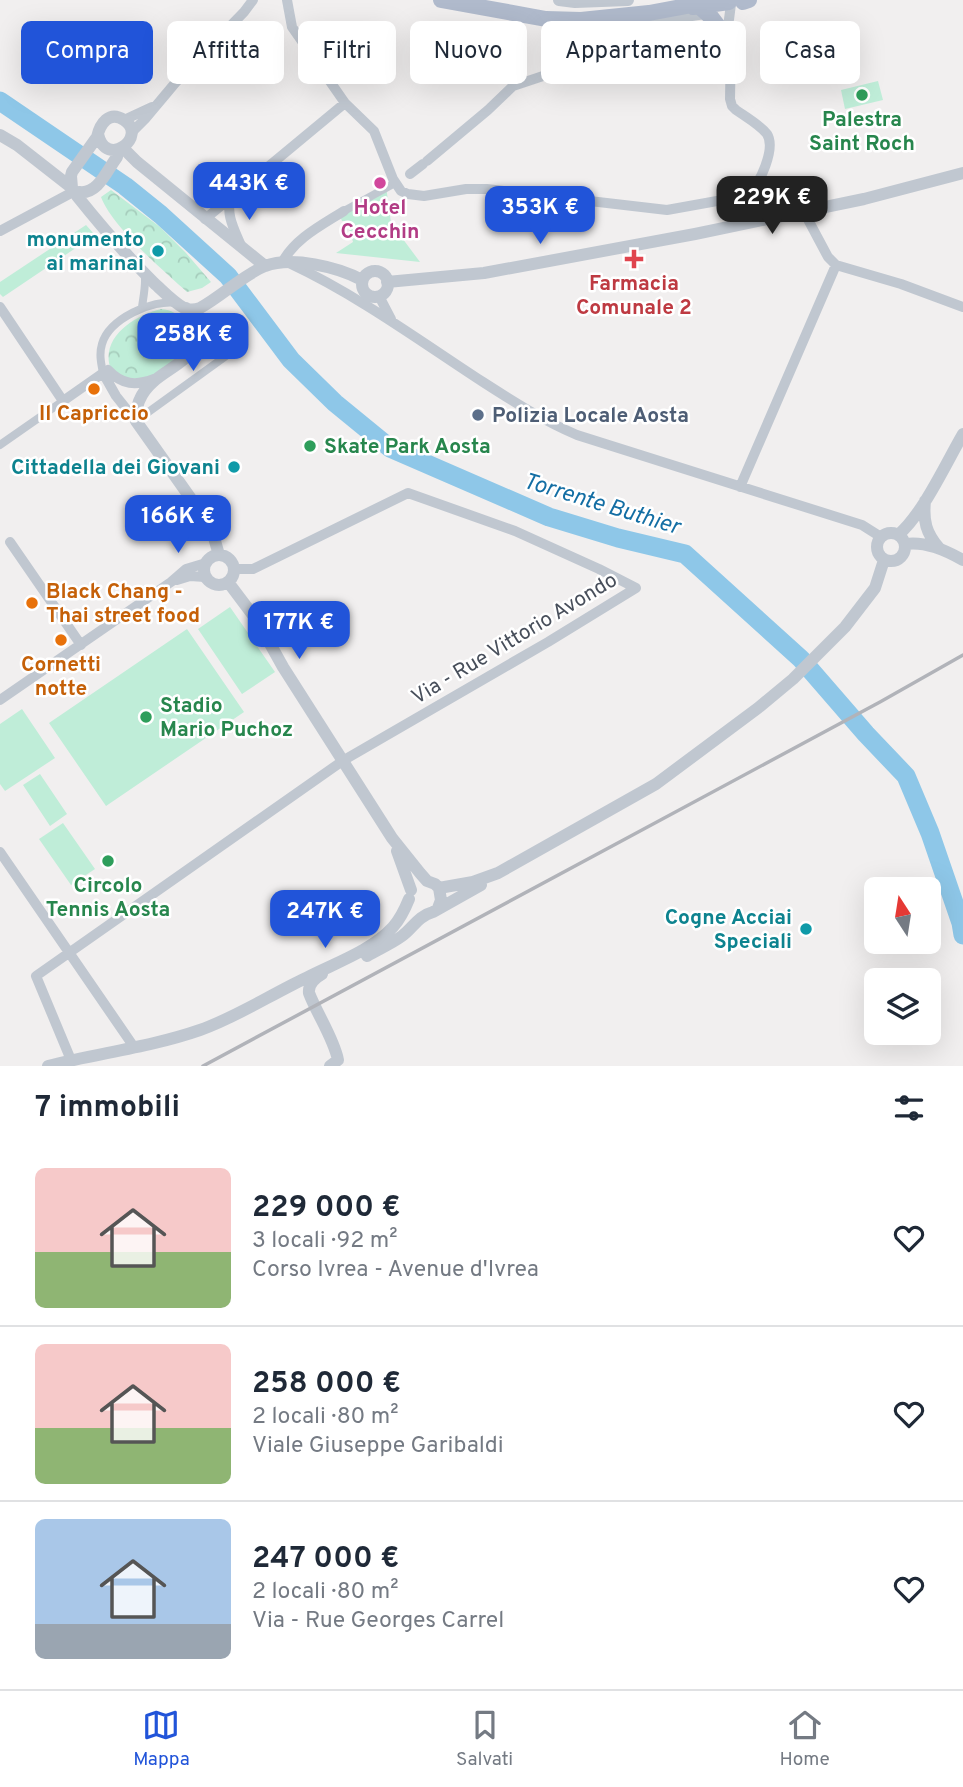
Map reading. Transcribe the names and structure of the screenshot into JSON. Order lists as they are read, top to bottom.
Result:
{
  "streets": {
    "street": ["Via - Rue Vittorio Avondo"]
  },
  "water": ["Torrente Buthier"],
  "places": {
    "other": [
      "Palestra Saint Roch",
      "Hotel Cecchin",
      "monumento ai marinai",
      "Il Capriccio",
      "Polizia Locale Aosta",
      "Skate Park Aosta",
      "Cittadella dei Giovani",
      "Black Chang - Thai street food",
      "Cornetti notte",
      "Stadio Mario Puchoz",
      "Circolo Tennis Aosta",
      "Cogne Acciai Speciali"
    ],
    "health": ["Farmacia Comunale 2"]
  },
  "north": "top",
  "page": {
    "chip": [
      "Compra",
      "Affitta",
      "Filtri",
      "Nuovo",
      "Appartamento",
      "Casa"
    ],
    "price": [
      "443K €",
      "229K €",
      "353K €",
      "258K €",
      "166K €",
      "177K €",
      "247K €"
    ],
    "heading": "7 immobili",
    "list": [
      {
        "name": "229 000 €",
        "note": "3 locali · 92 m² · Corso Ivrea - Avenue d'Ivrea"
      },
      {
        "name": "258 000 €",
        "note": "2 locali · 80 m² · Viale Giuseppe Garibaldi"
      },
      {
        "name": "247 000 €",
        "note": "2 locali · 80 m² · Via - Rue Georges Carrel"
      }
    ],
    "tabs": ["Mappa", "Salvati", "Home"]
  }
}
